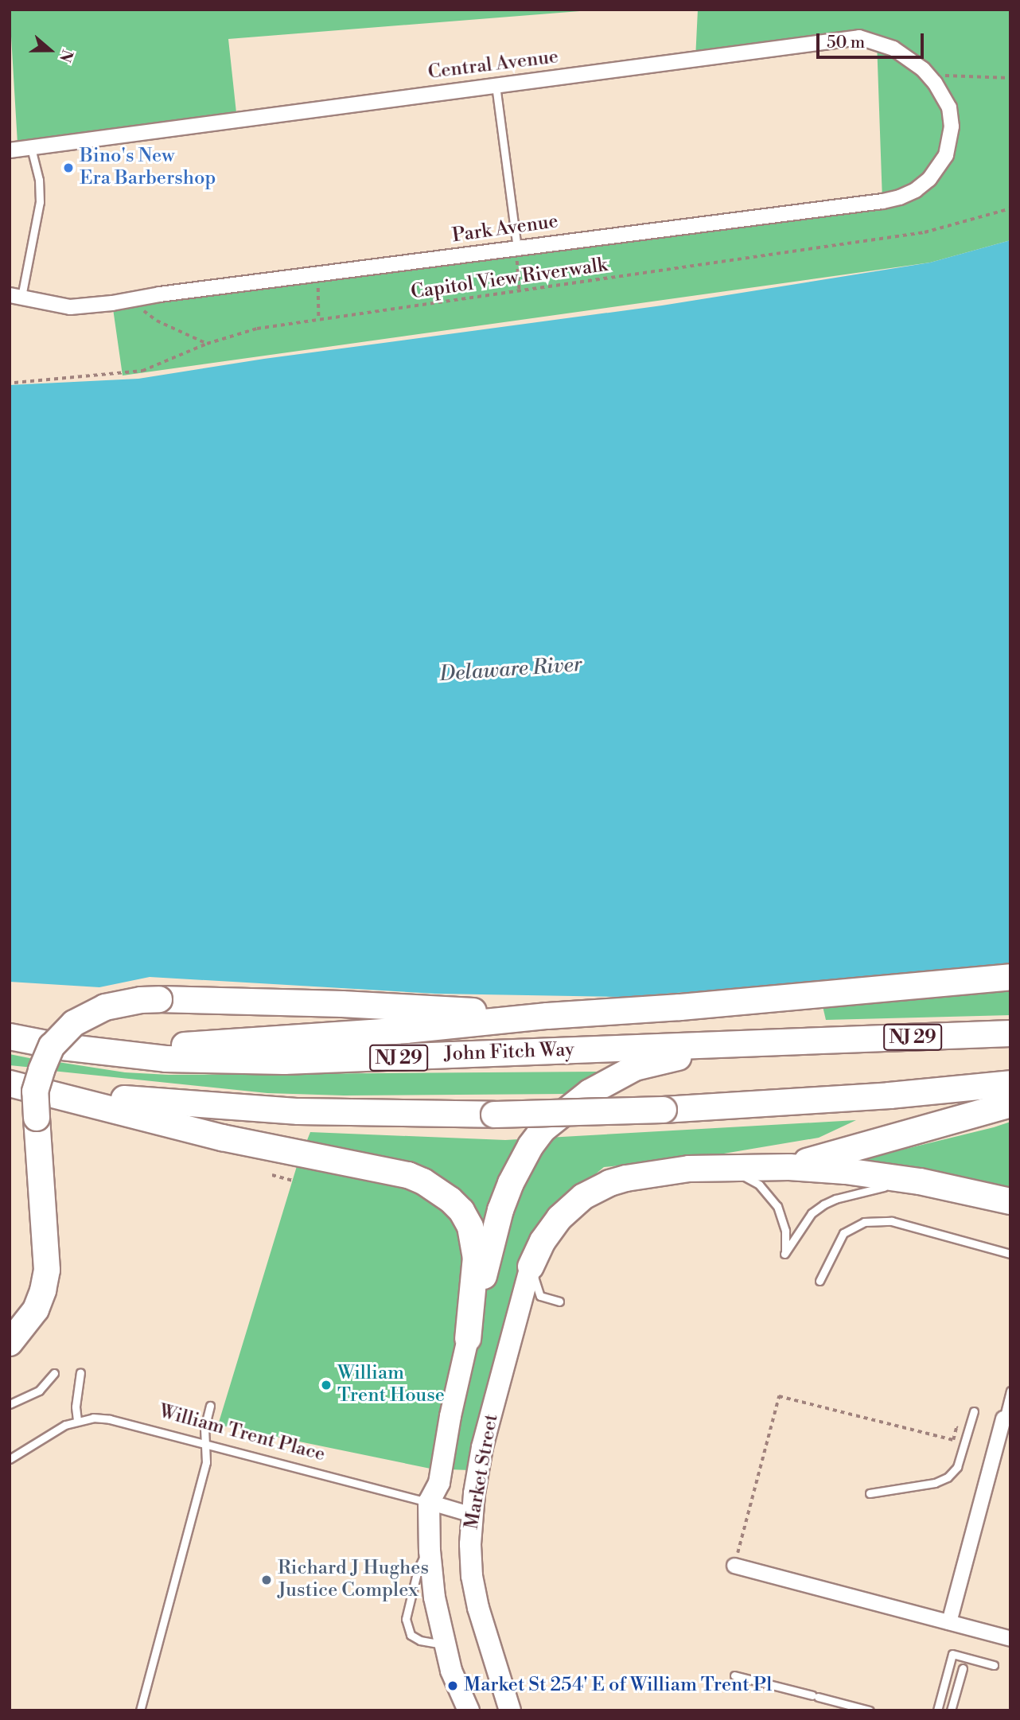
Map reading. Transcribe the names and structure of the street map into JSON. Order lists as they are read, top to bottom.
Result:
{
  "streets": {
    "highway": ["NJ 29", "John Fitch Way"],
    "main road": ["Market Street"],
    "street": ["Central Avenue", "Park Avenue", "William Trent Place"],
    "path": ["Capitol View Riverwalk"]
  },
  "crossings": [
    ["Central Avenue", "Park Avenue"],
    ["William Trent Place", "Market Street"]
  ],
  "water": ["Delaware River"],
  "places": [
    "Bino's New Era Barbershop",
    "William Trent House",
    "Richard J Hughes Justice Complex",
    "Market St 254' E of William Trent Pl"
  ],
  "scale_bar": "50 m",
  "north": "right"
}
